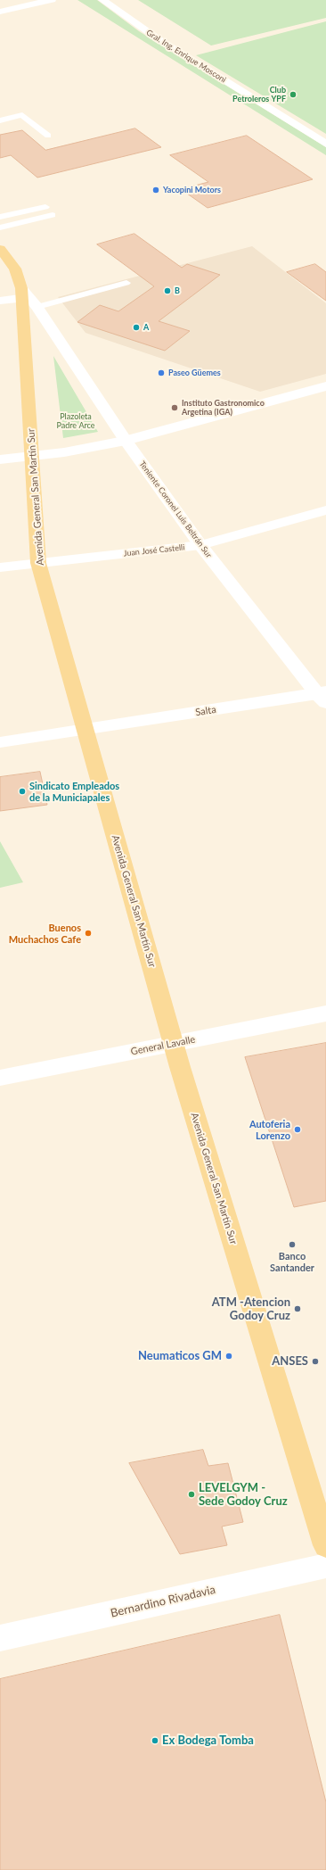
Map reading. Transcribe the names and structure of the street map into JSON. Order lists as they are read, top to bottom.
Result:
{
  "streets": {
    "main road": ["Avenida General San Martín Sur"],
    "street": [
      "Gral. Ing. Enrique Mosconi",
      "Teniente Coronel Luis Beltrán Sur",
      "Juan José Castelli",
      "Salta",
      "General Lavalle",
      "Bernardino Rivadavia"
    ]
  },
  "crossings": [
    ["Avenida General San Martín Sur", "Teniente Coronel Luis Beltrán Sur"],
    ["Avenida General San Martín Sur", "Juan José Castelli"],
    ["Avenida General San Martín Sur", "Salta"],
    ["Avenida General San Martín Sur", "General Lavalle"],
    ["Teniente Coronel Luis Beltrán Sur", "Juan José Castelli"],
    ["Teniente Coronel Luis Beltrán Sur", "Salta"]
  ],
  "parks": ["Plazoleta Padre Arce"],
  "places": [
    "Club Petroleros YPF",
    "Yacopini Motors",
    "B",
    "A",
    "Paseo Güemes",
    "Instituto Gastronomico Argetina (IGA)",
    "Sindicato Empleados de la Municiapales",
    "Buenos Muchachos Cafe",
    "Autoferia Lorenzo",
    "Banco Santander",
    "ATM -Atencion Godoy Cruz",
    "Neumaticos GM",
    "ANSES",
    "LEVELGYM - Sede Godoy Cruz",
    "Ex Bodega Tomba"
  ]
}
